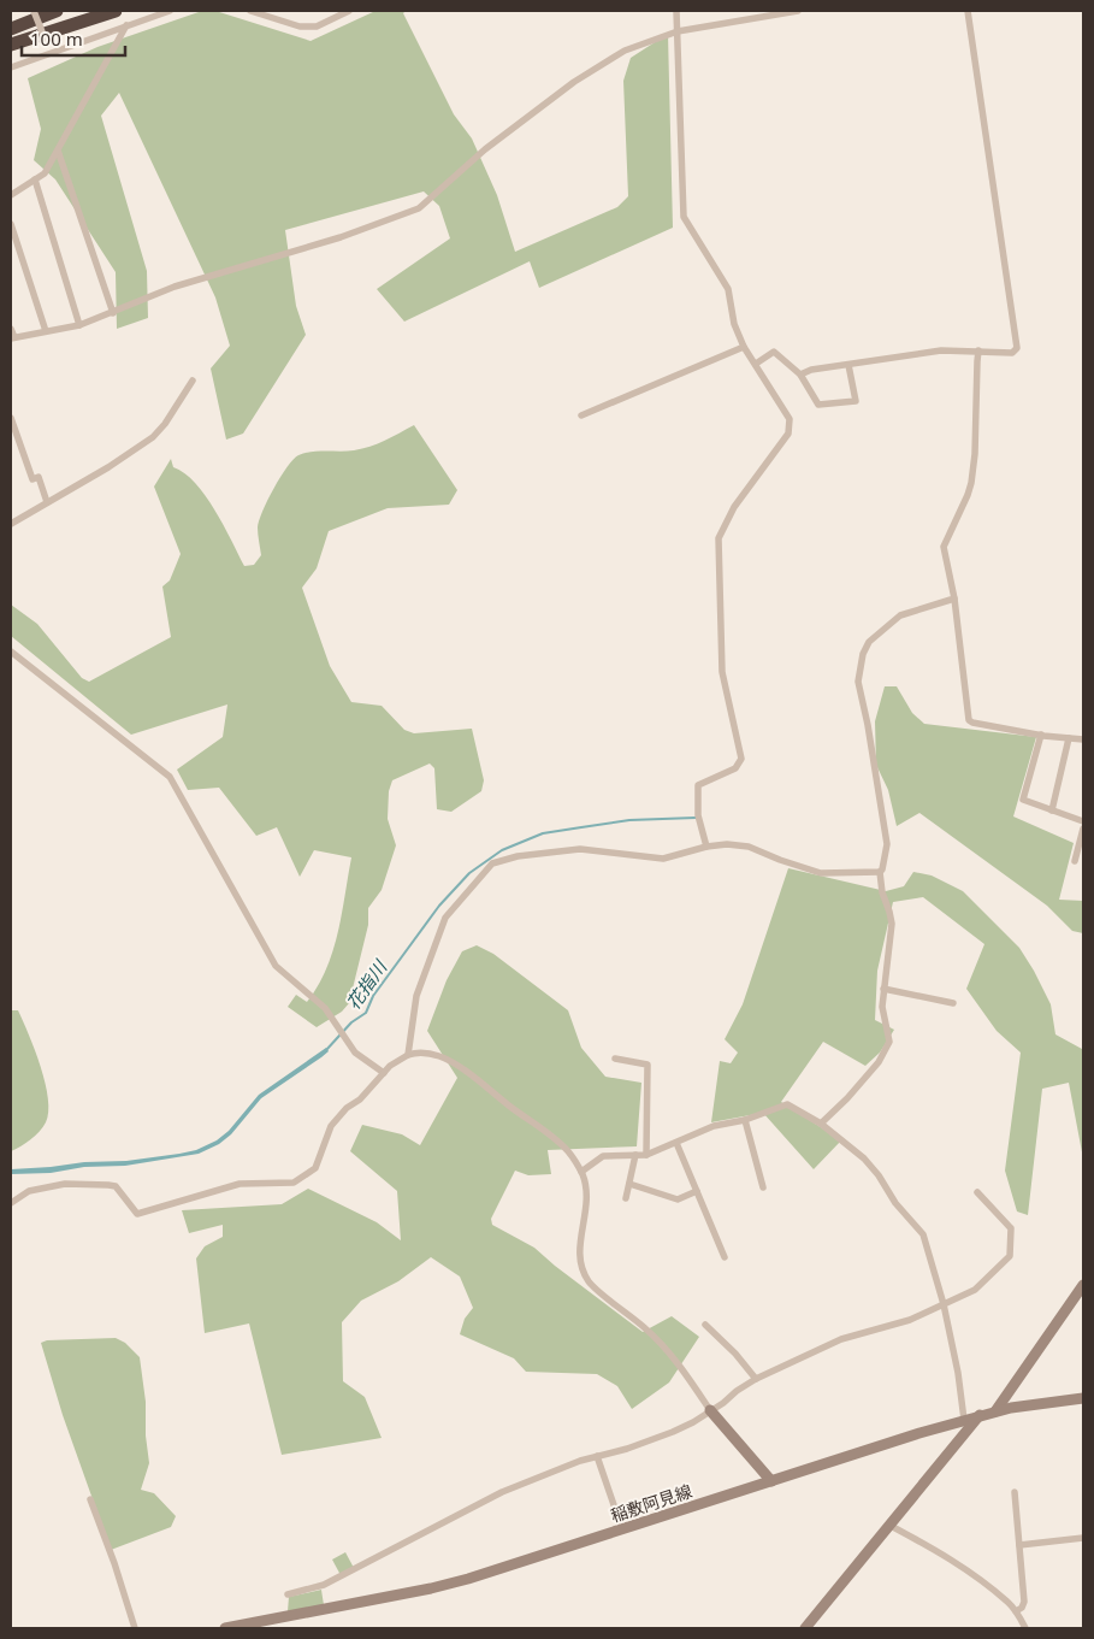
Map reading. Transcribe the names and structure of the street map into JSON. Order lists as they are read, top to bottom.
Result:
{
  "streets": {
    "main road": ["稲敷阿見線"]
  },
  "water": ["花指川"],
  "scale_bar": "100 m"
}
